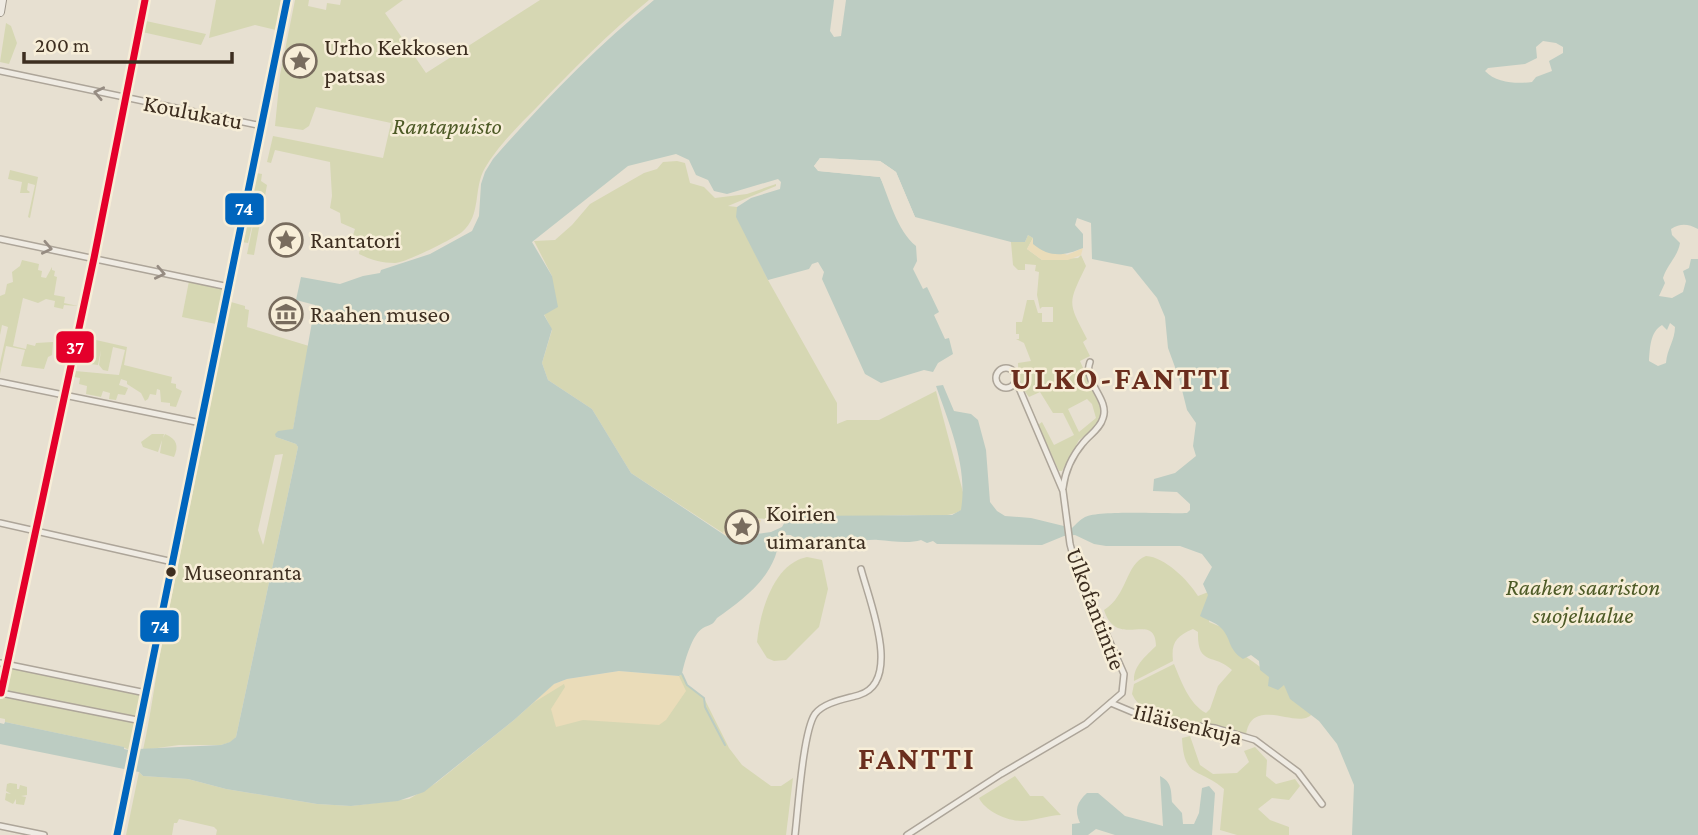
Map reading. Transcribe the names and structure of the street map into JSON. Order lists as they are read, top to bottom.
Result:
{
  "streets": {
    "street": ["Koulukatu", "Ulkofantintie", "Iiläisenkuja"]
  },
  "crossings": [
    ["Ulkofantintie", "Iiläisenkuja"]
  ],
  "one_way": ["Koulukatu"],
  "districts": ["ULKO-FANTTI", "FANTTI"],
  "parks": ["Rantapuisto", "Raahen saariston suojelualue"],
  "places": {
    "place": ["Urho Kekkosen patsas", "Rantatori", "Koirien uimaranta"],
    "museum": ["Raahen museo"],
    "other": ["Museonranta"]
  },
  "lines": ["transit line 74", "transit line 37"],
  "scale_bar": "200 m"
}
